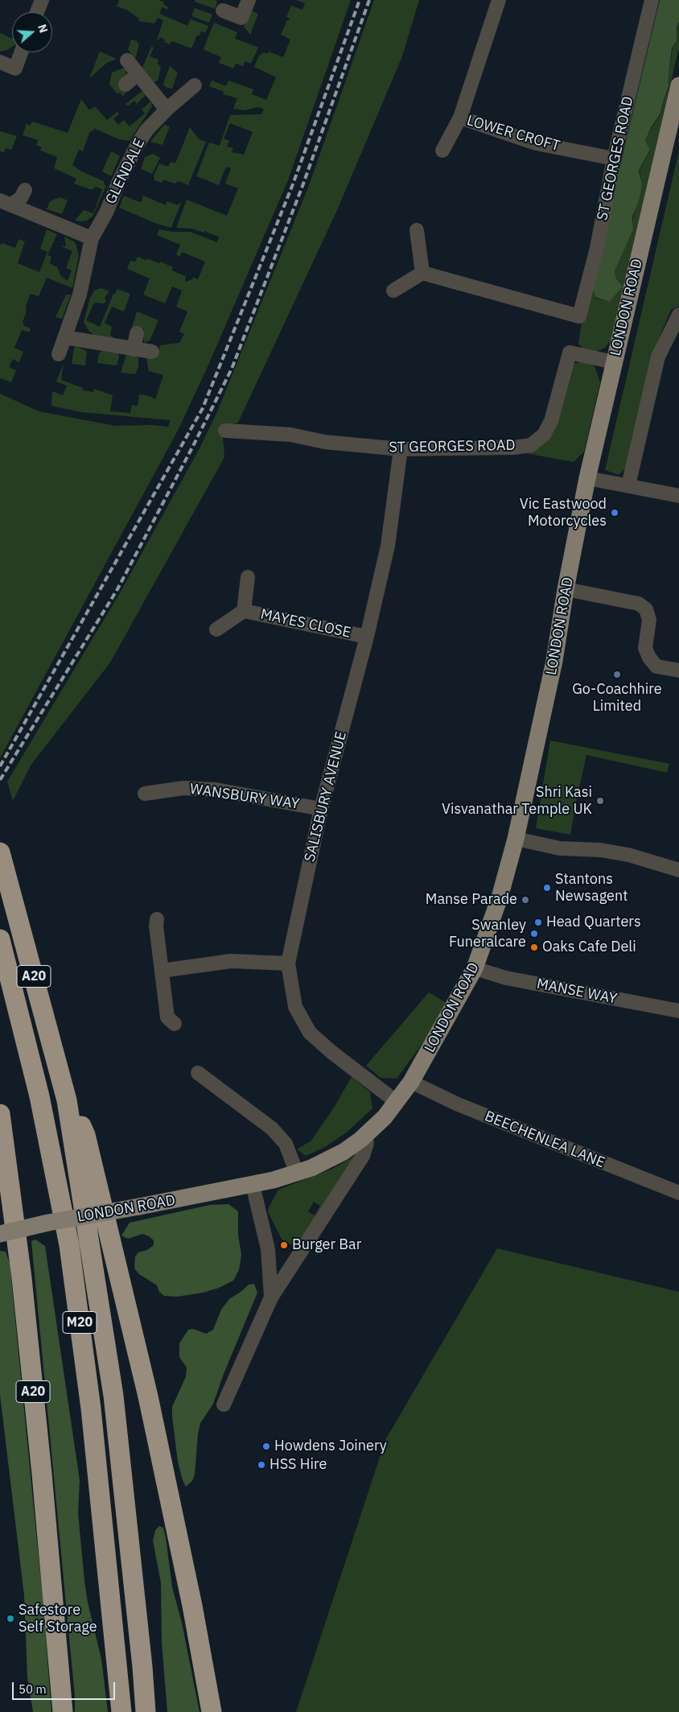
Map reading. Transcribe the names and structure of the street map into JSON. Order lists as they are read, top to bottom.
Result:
{
  "streets": {
    "highway": ["A20", "M20"],
    "main road": ["LONDON ROAD"],
    "street": [
      "LOWER CROFT",
      "ST GEORGES ROAD",
      "GLENDALE",
      "MAYES CLOSE",
      "WANSBURY WAY",
      "SALISBURY AVENUE",
      "MANSE WAY",
      "BEECHENLEA LANE"
    ]
  },
  "crossings": [
    ["LOWER CROFT", "ST GEORGES ROAD"],
    ["ST GEORGES ROAD", "LONDON ROAD"],
    ["ST GEORGES ROAD", "SALISBURY AVENUE"],
    ["LONDON ROAD", "SALISBURY AVENUE"],
    ["LONDON ROAD", "MANSE WAY"],
    ["LONDON ROAD", "BEECHENLEA LANE"],
    ["MAYES CLOSE", "SALISBURY AVENUE"],
    ["WANSBURY WAY", "SALISBURY AVENUE"],
    ["A20", "M20"]
  ],
  "places": [
    "Vic Eastwood Motorcycles",
    "Go-Coachhire Limited",
    "Shri Kasi Visvanathar Temple UK",
    "Stantons Newsagent",
    "Manse Parade",
    "Head Quarters",
    "Swanley Funeralcare",
    "Oaks Cafe Deli",
    "Burger Bar",
    "Howdens Joinery",
    "HSS Hire",
    "Safestore Self Storage"
  ],
  "scale_bar": "50 m",
  "north": "right"
}
